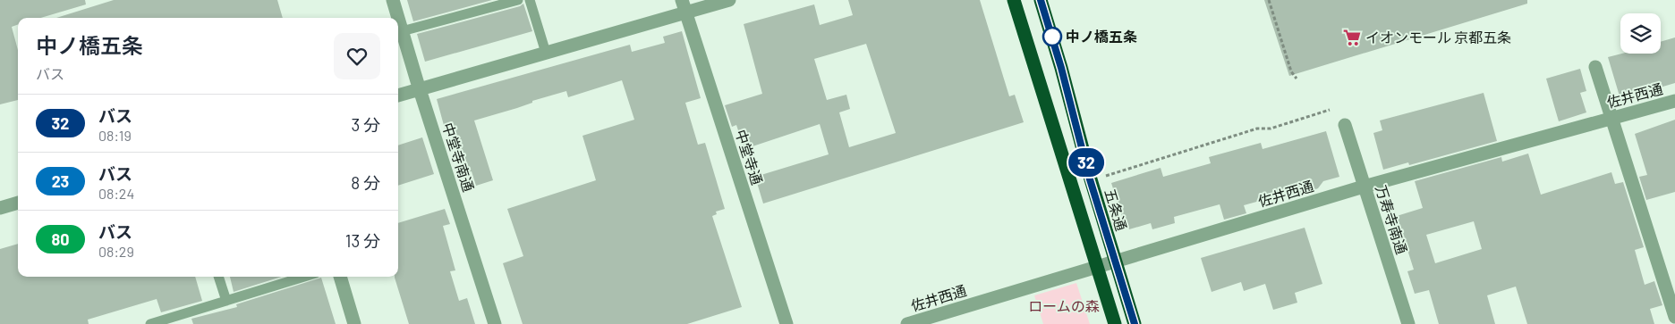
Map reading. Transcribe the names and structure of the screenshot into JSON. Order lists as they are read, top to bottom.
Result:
{
  "streets": {
    "highway": ["五条通"],
    "street": [
      "佐井西通",
      "中堂寺南通",
      "中堂寺通",
      "万寿寺南通"
    ]
  },
  "crossings": [
    ["佐井西通", "五条通"],
    ["佐井西通", "万寿寺南通"]
  ],
  "parks": ["ロームの森"],
  "places": {
    "other": ["中ノ橋五条"],
    "supermarket": ["イオンモール 京都五条"]
  },
  "lines": ["bus line 32"],
  "page": {
    "on_map": "32",
    "heading": ["中ノ橋五条", "バス"],
    "list": [
      {
        "mark": "32",
        "name": "バス",
        "note": "08:19",
        "value": "3 分"
      },
      {
        "mark": "23",
        "name": "バス",
        "note": "08:24",
        "value": "8 分"
      },
      {
        "mark": "80",
        "name": "バス",
        "note": "08:29",
        "value": "13 分"
      }
    ]
  }
}
